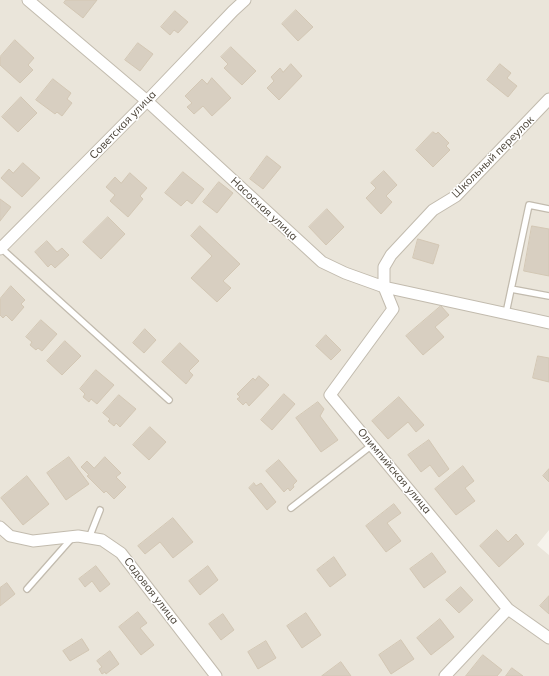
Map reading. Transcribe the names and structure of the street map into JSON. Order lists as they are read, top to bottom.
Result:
{
  "streets": {
    "street": [
      "Советская улица",
      "Школьный переулок",
      "Насосная улица",
      "Олимпийская улица",
      "Садовая улица"
    ]
  },
  "crossings": [
    ["Советская улица", "Насосная улица"],
    ["Школьный переулок", "Насосная улица"],
    ["Школьный переулок", "Олимпийская улица"],
    ["Насосная улица", "Олимпийская улица"]
  ]
}
